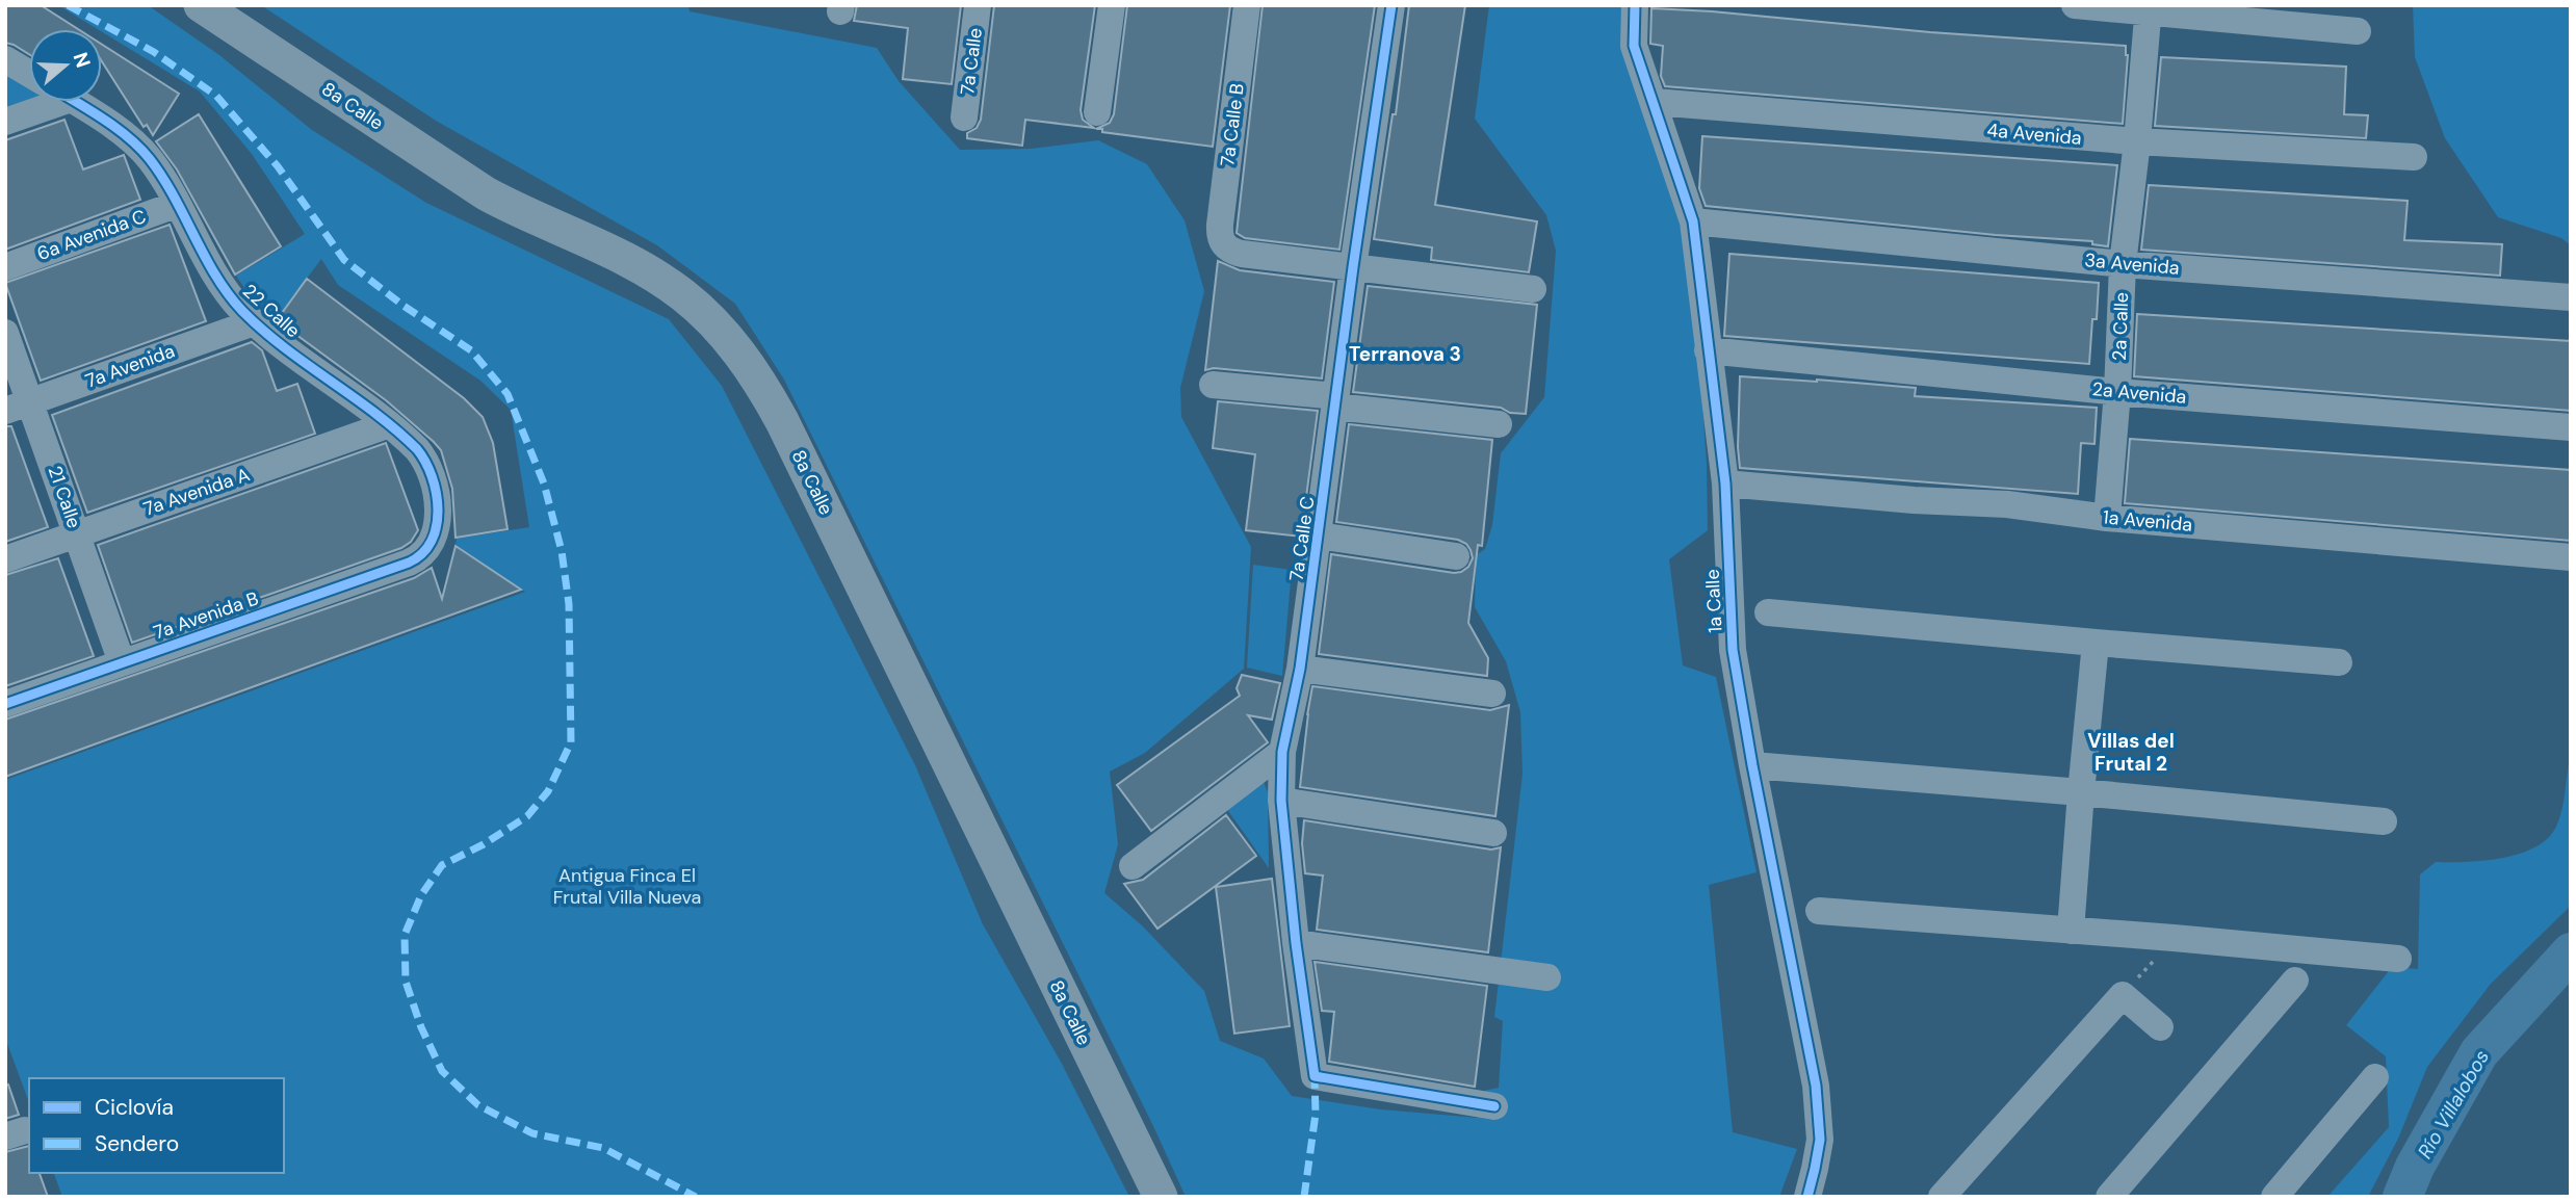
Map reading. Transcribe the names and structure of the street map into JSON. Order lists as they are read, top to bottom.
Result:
{
  "streets": {
    "main road": ["8a Calle"],
    "street": [
      "7a Calle",
      "7a Calle B",
      "4a Avenida",
      "6a Avenida C",
      "3a Avenida",
      "22 Calle",
      "2a Calle",
      "7a Avenida",
      "2a Avenida",
      "7a Avenida A",
      "21 Calle",
      "1a Avenida",
      "7a Calle C",
      "1a Calle",
      "7a Avenida B"
    ]
  },
  "crossings": [
    ["7a Calle B", "7a Calle C"],
    ["4a Avenida", "2a Calle"],
    ["4a Avenida", "1a Calle"],
    ["6a Avenida C", "22 Calle"],
    ["3a Avenida", "2a Calle"],
    ["3a Avenida", "1a Calle"],
    ["22 Calle", "7a Avenida"],
    ["22 Calle", "7a Avenida A"],
    ["22 Calle", "7a Avenida B"],
    ["2a Calle", "2a Avenida"],
    ["2a Calle", "1a Avenida"],
    ["7a Avenida", "21 Calle"],
    ["2a Avenida", "1a Calle"],
    ["7a Avenida A", "21 Calle"],
    ["21 Calle", "7a Avenida B"],
    ["1a Avenida", "1a Calle"]
  ],
  "districts": ["Terranova 3", "Villas del Frutal 2"],
  "water": ["Río Villalobos"],
  "parks": ["Antigua Finca El Frutal Villa Nueva"],
  "legend": ["Ciclovía", "Sendero"],
  "north": "right"
}
